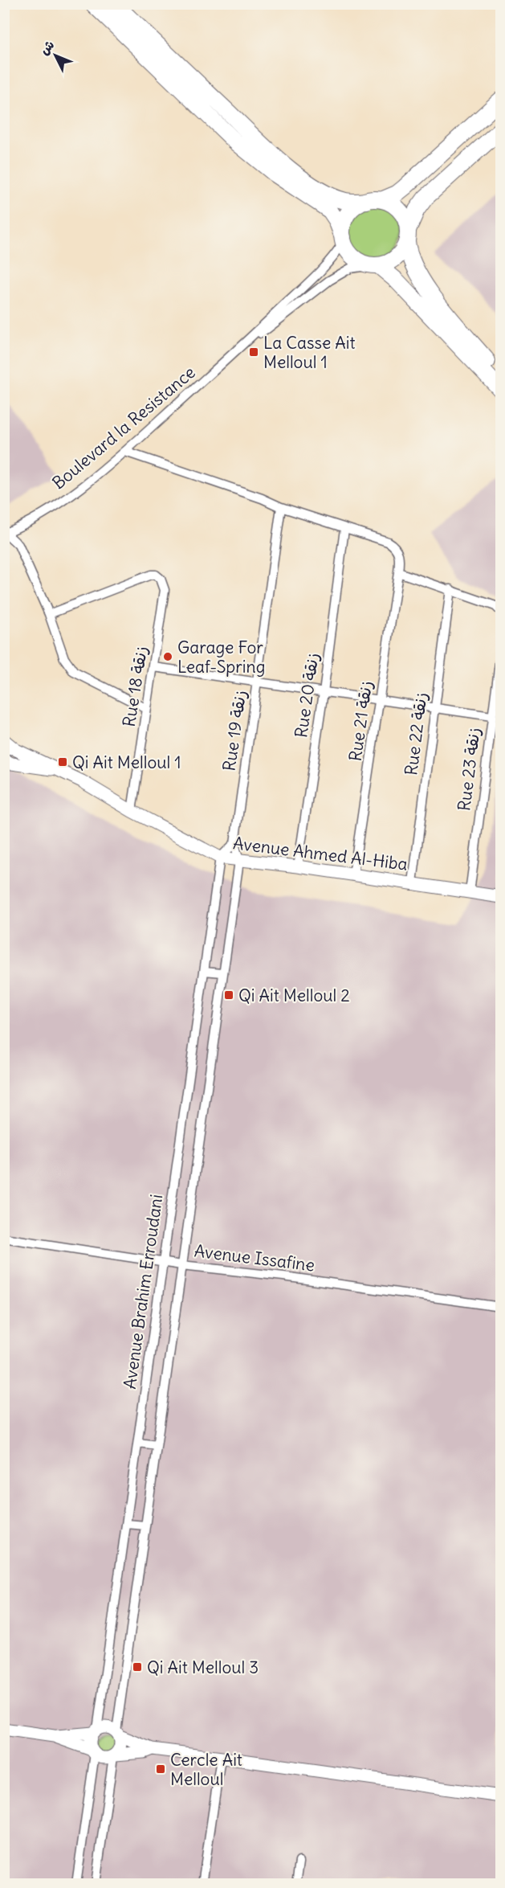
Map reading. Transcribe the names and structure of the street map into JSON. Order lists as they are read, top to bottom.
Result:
{
  "streets": {
    "main road": ["Avenue Ahmed Al-Hiba"],
    "street": [
      "Boulevard la Resistance",
      "Rue 18 زنقة",
      "Rue 20 زنقة",
      "Rue 21 زنقة",
      "Rue 19 زنقة",
      "Rue 22 زنقة",
      "Rue 23 زنقة",
      "Avenue Issafine",
      "Avenue Brahim Erroudani"
    ]
  },
  "crossings": [
    ["Rue 18 زنقة", "Avenue Ahmed Al-Hiba"],
    ["Rue 20 زنقة", "Rue 21 زنقة"],
    ["Rue 20 زنقة", "Avenue Ahmed Al-Hiba"],
    ["Rue 21 زنقة", "Avenue Ahmed Al-Hiba"],
    ["Rue 19 زنقة", "Avenue Ahmed Al-Hiba"],
    ["Rue 19 زنقة", "Avenue Brahim Erroudani"],
    ["Rue 22 زنقة", "Avenue Ahmed Al-Hiba"],
    ["Rue 23 زنقة", "Avenue Ahmed Al-Hiba"],
    ["Avenue Ahmed Al-Hiba", "Avenue Brahim Erroudani"],
    ["Avenue Issafine", "Avenue Brahim Erroudani"]
  ],
  "places": {
    "transit": [
      "La Casse Ait Melloul 1",
      "Qi Ait Melloul 1",
      "Qi Ait Melloul 2",
      "Qi Ait Melloul 3",
      "Cercle Ait Melloul"
    ],
    "other": ["Garage For Leaf-Spring"]
  },
  "north": "top left"
}
